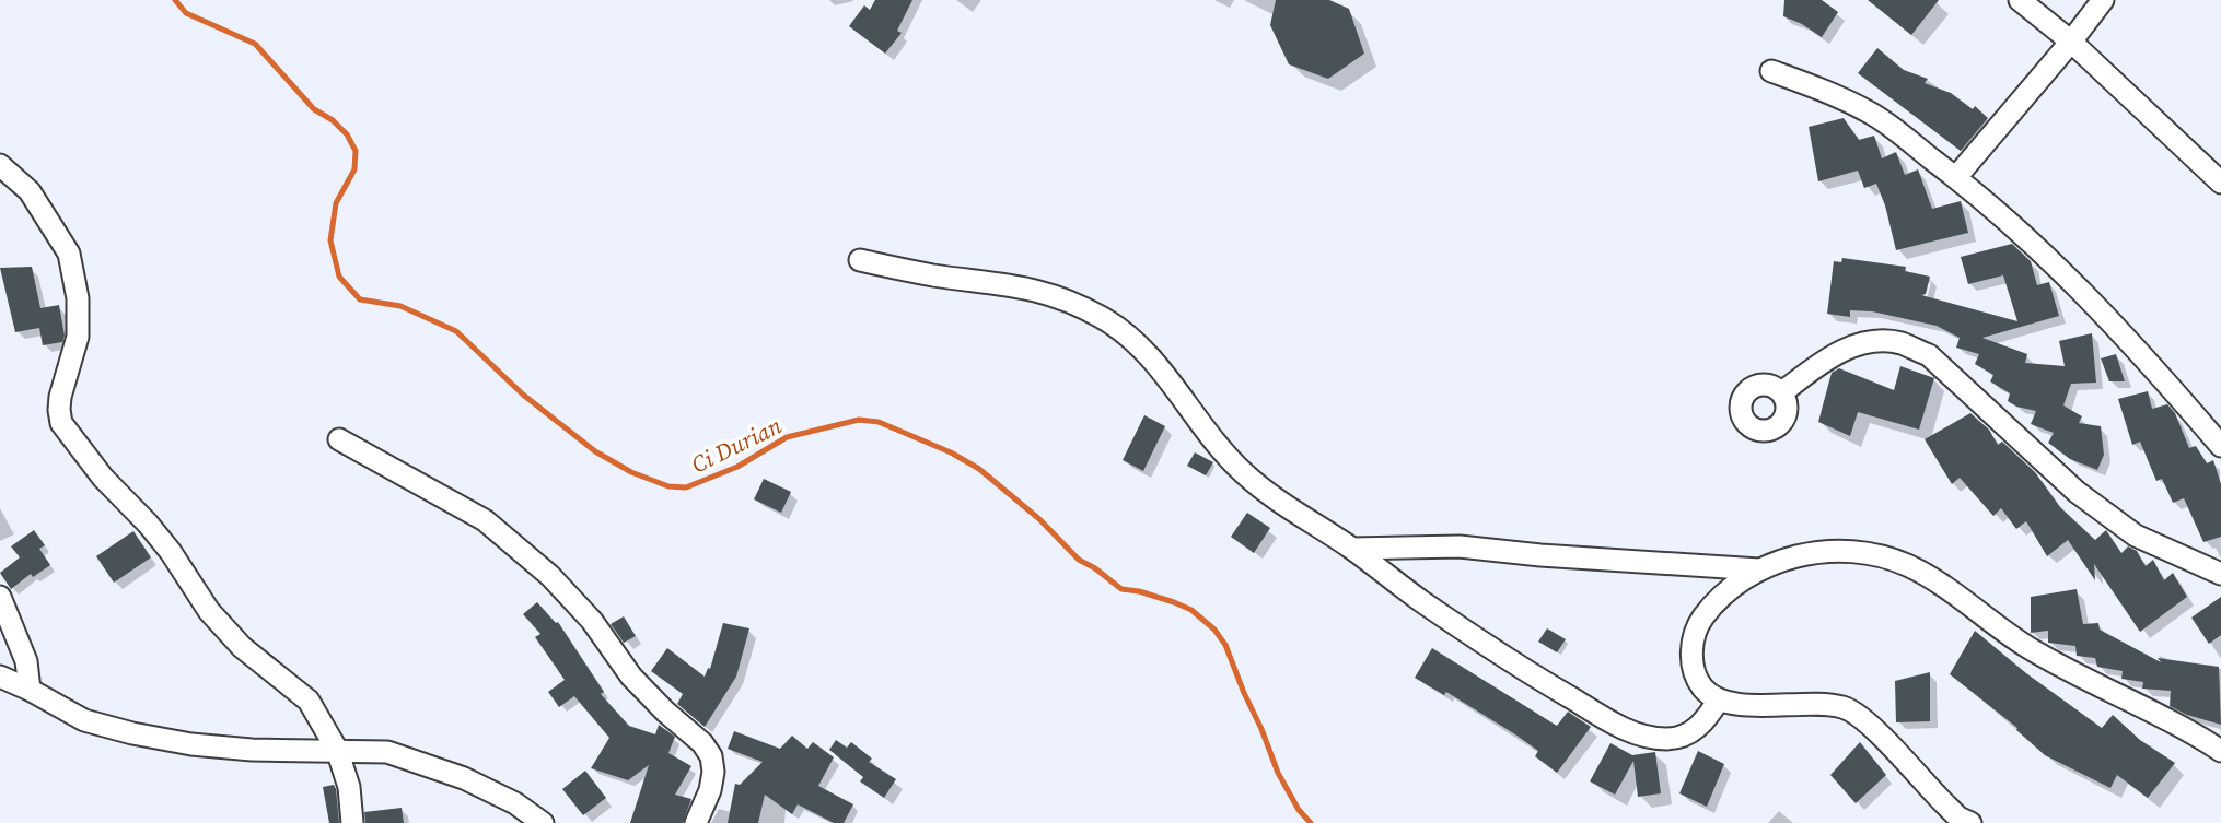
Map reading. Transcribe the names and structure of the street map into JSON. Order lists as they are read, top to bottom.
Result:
{
  "water": ["Ci Durian"]
}
